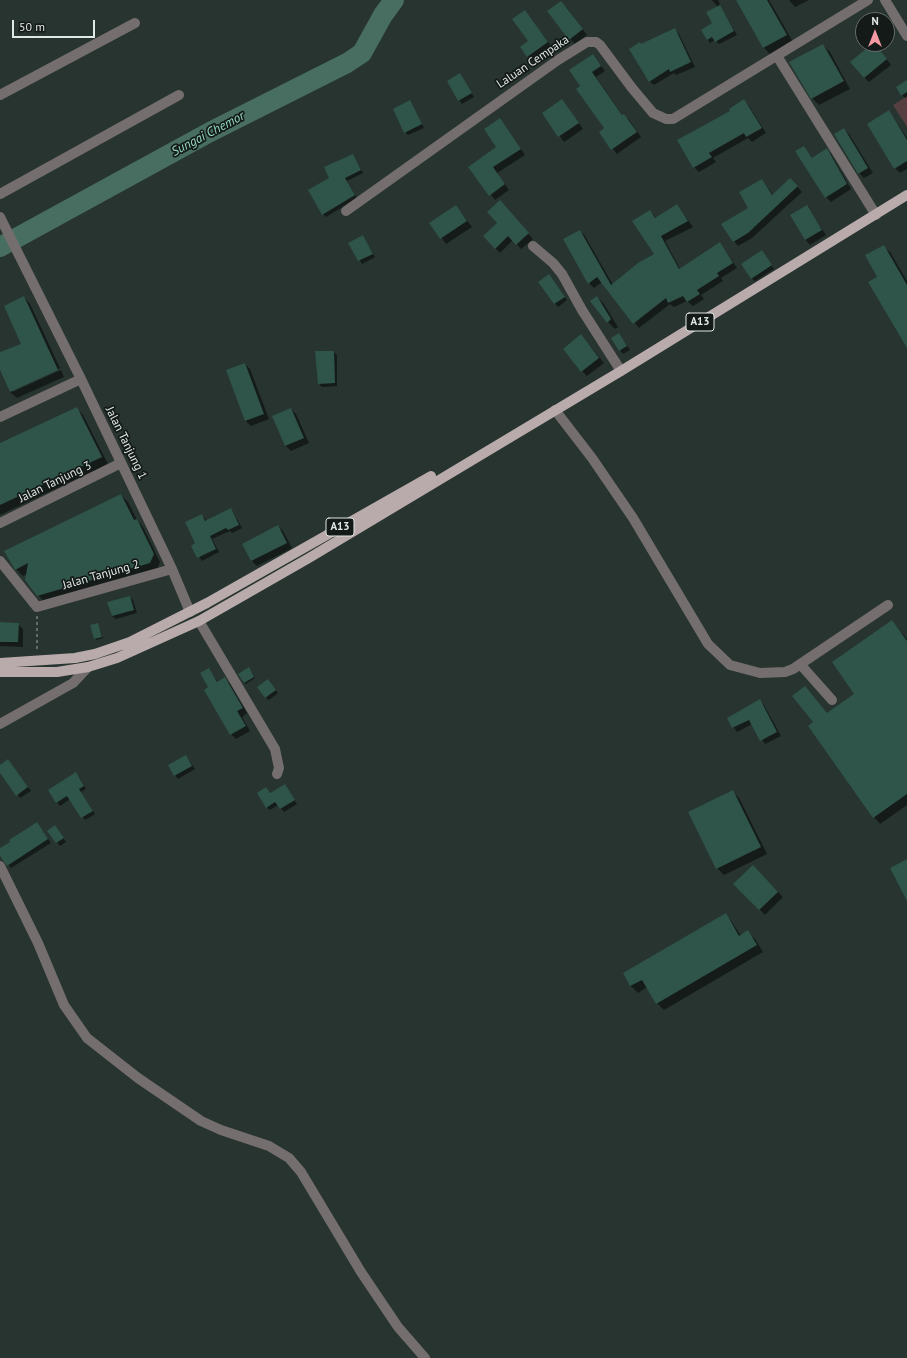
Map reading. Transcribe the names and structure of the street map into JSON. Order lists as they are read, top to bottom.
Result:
{
  "streets": {
    "main road": ["A13"],
    "street": [
      "Laluan Cempaka",
      "Jalan Tanjung 1",
      "Jalan Tanjung 3",
      "Jalan Tanjung 2"
    ]
  },
  "crossings": [
    ["A13", "Jalan Tanjung 1"],
    ["Jalan Tanjung 1", "Jalan Tanjung 3"],
    ["Jalan Tanjung 1", "Jalan Tanjung 2"]
  ],
  "water": ["Sungai Chemor"],
  "scale_bar": "50 m",
  "north": "top"
}
